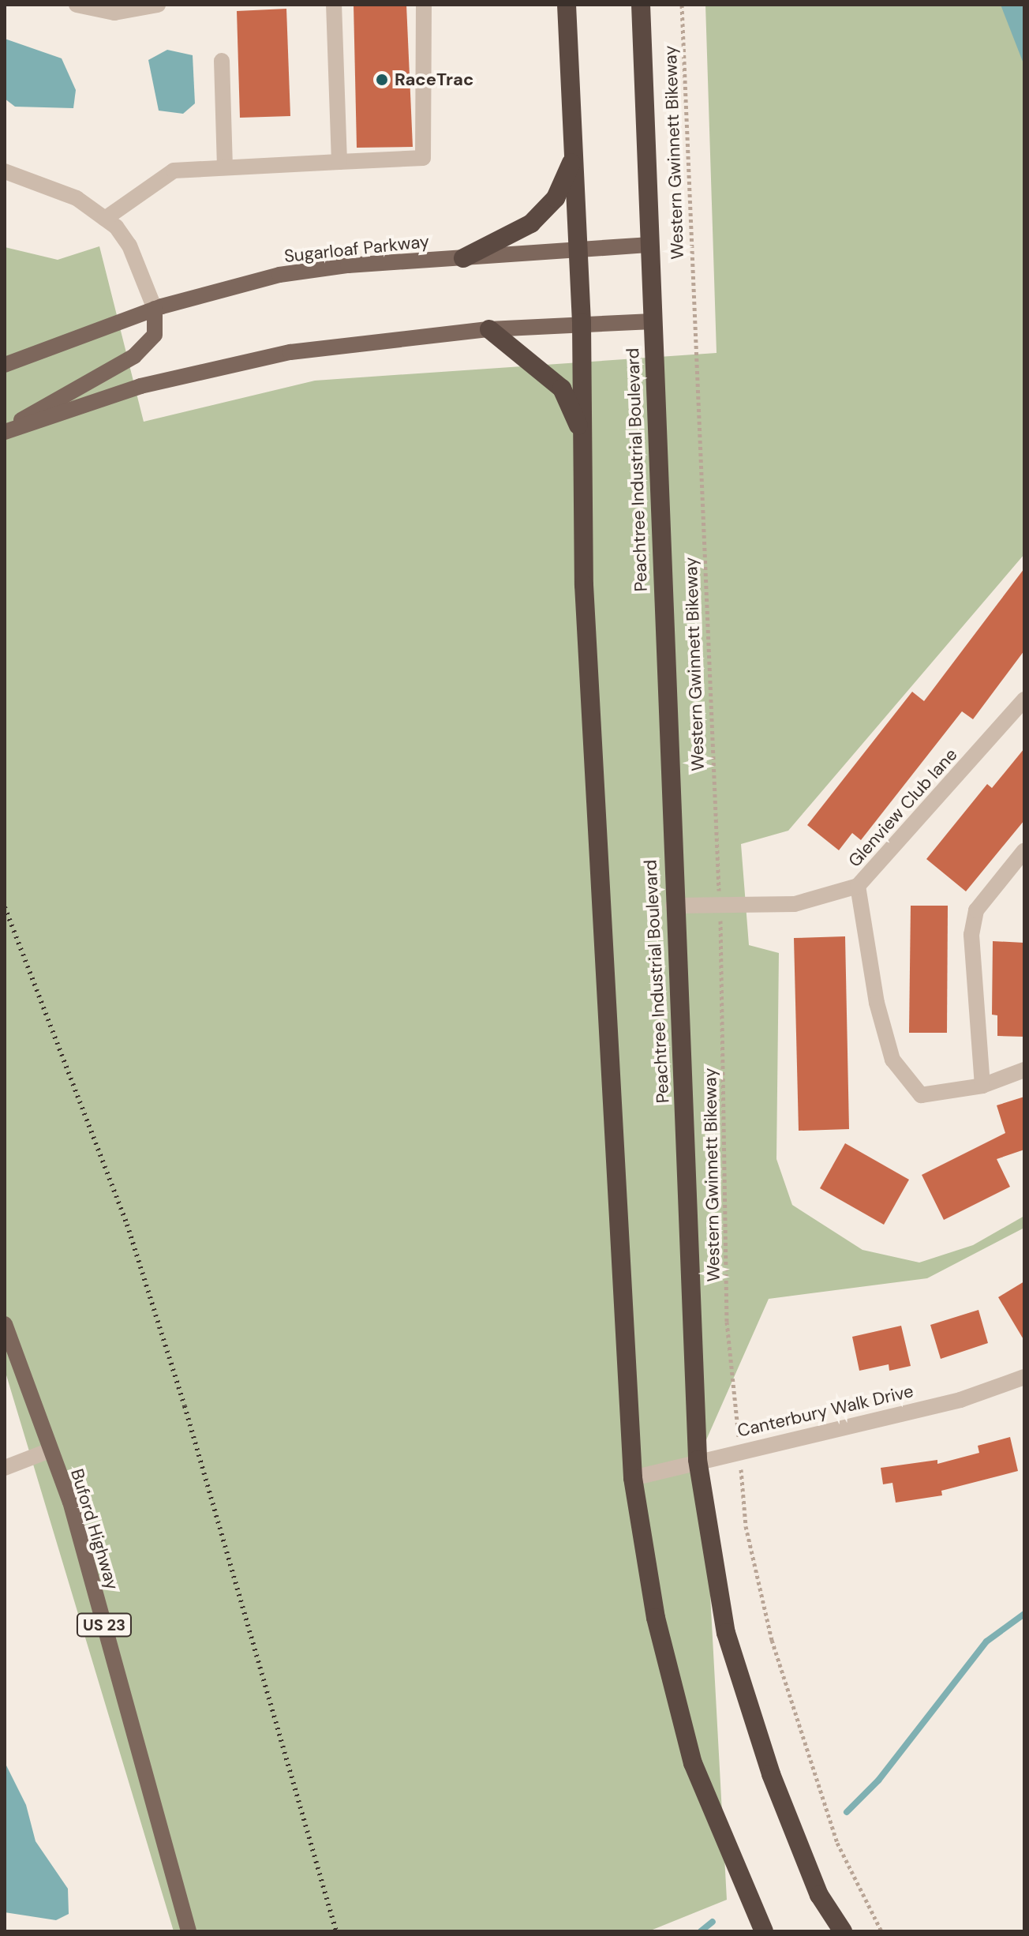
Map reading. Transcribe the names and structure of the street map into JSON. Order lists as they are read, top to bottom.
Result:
{
  "streets": {
    "highway": ["Peachtree Industrial Boulevard"],
    "main road": ["Sugarloaf Parkway", "Buford Highway", "US 23"],
    "street": ["Glenview Club lane", "Canterbury Walk Drive"],
    "path": ["Western Gwinnett Bikeway"]
  },
  "crossings": [
    ["Western Gwinnett Bikeway", "Glenview Club lane"],
    ["Western Gwinnett Bikeway", "Canterbury Walk Drive"],
    ["Sugarloaf Parkway", "Peachtree Industrial Boulevard"],
    ["Peachtree Industrial Boulevard", "Glenview Club lane"],
    ["Peachtree Industrial Boulevard", "Canterbury Walk Drive"]
  ],
  "places": ["RaceTrac"]
}
